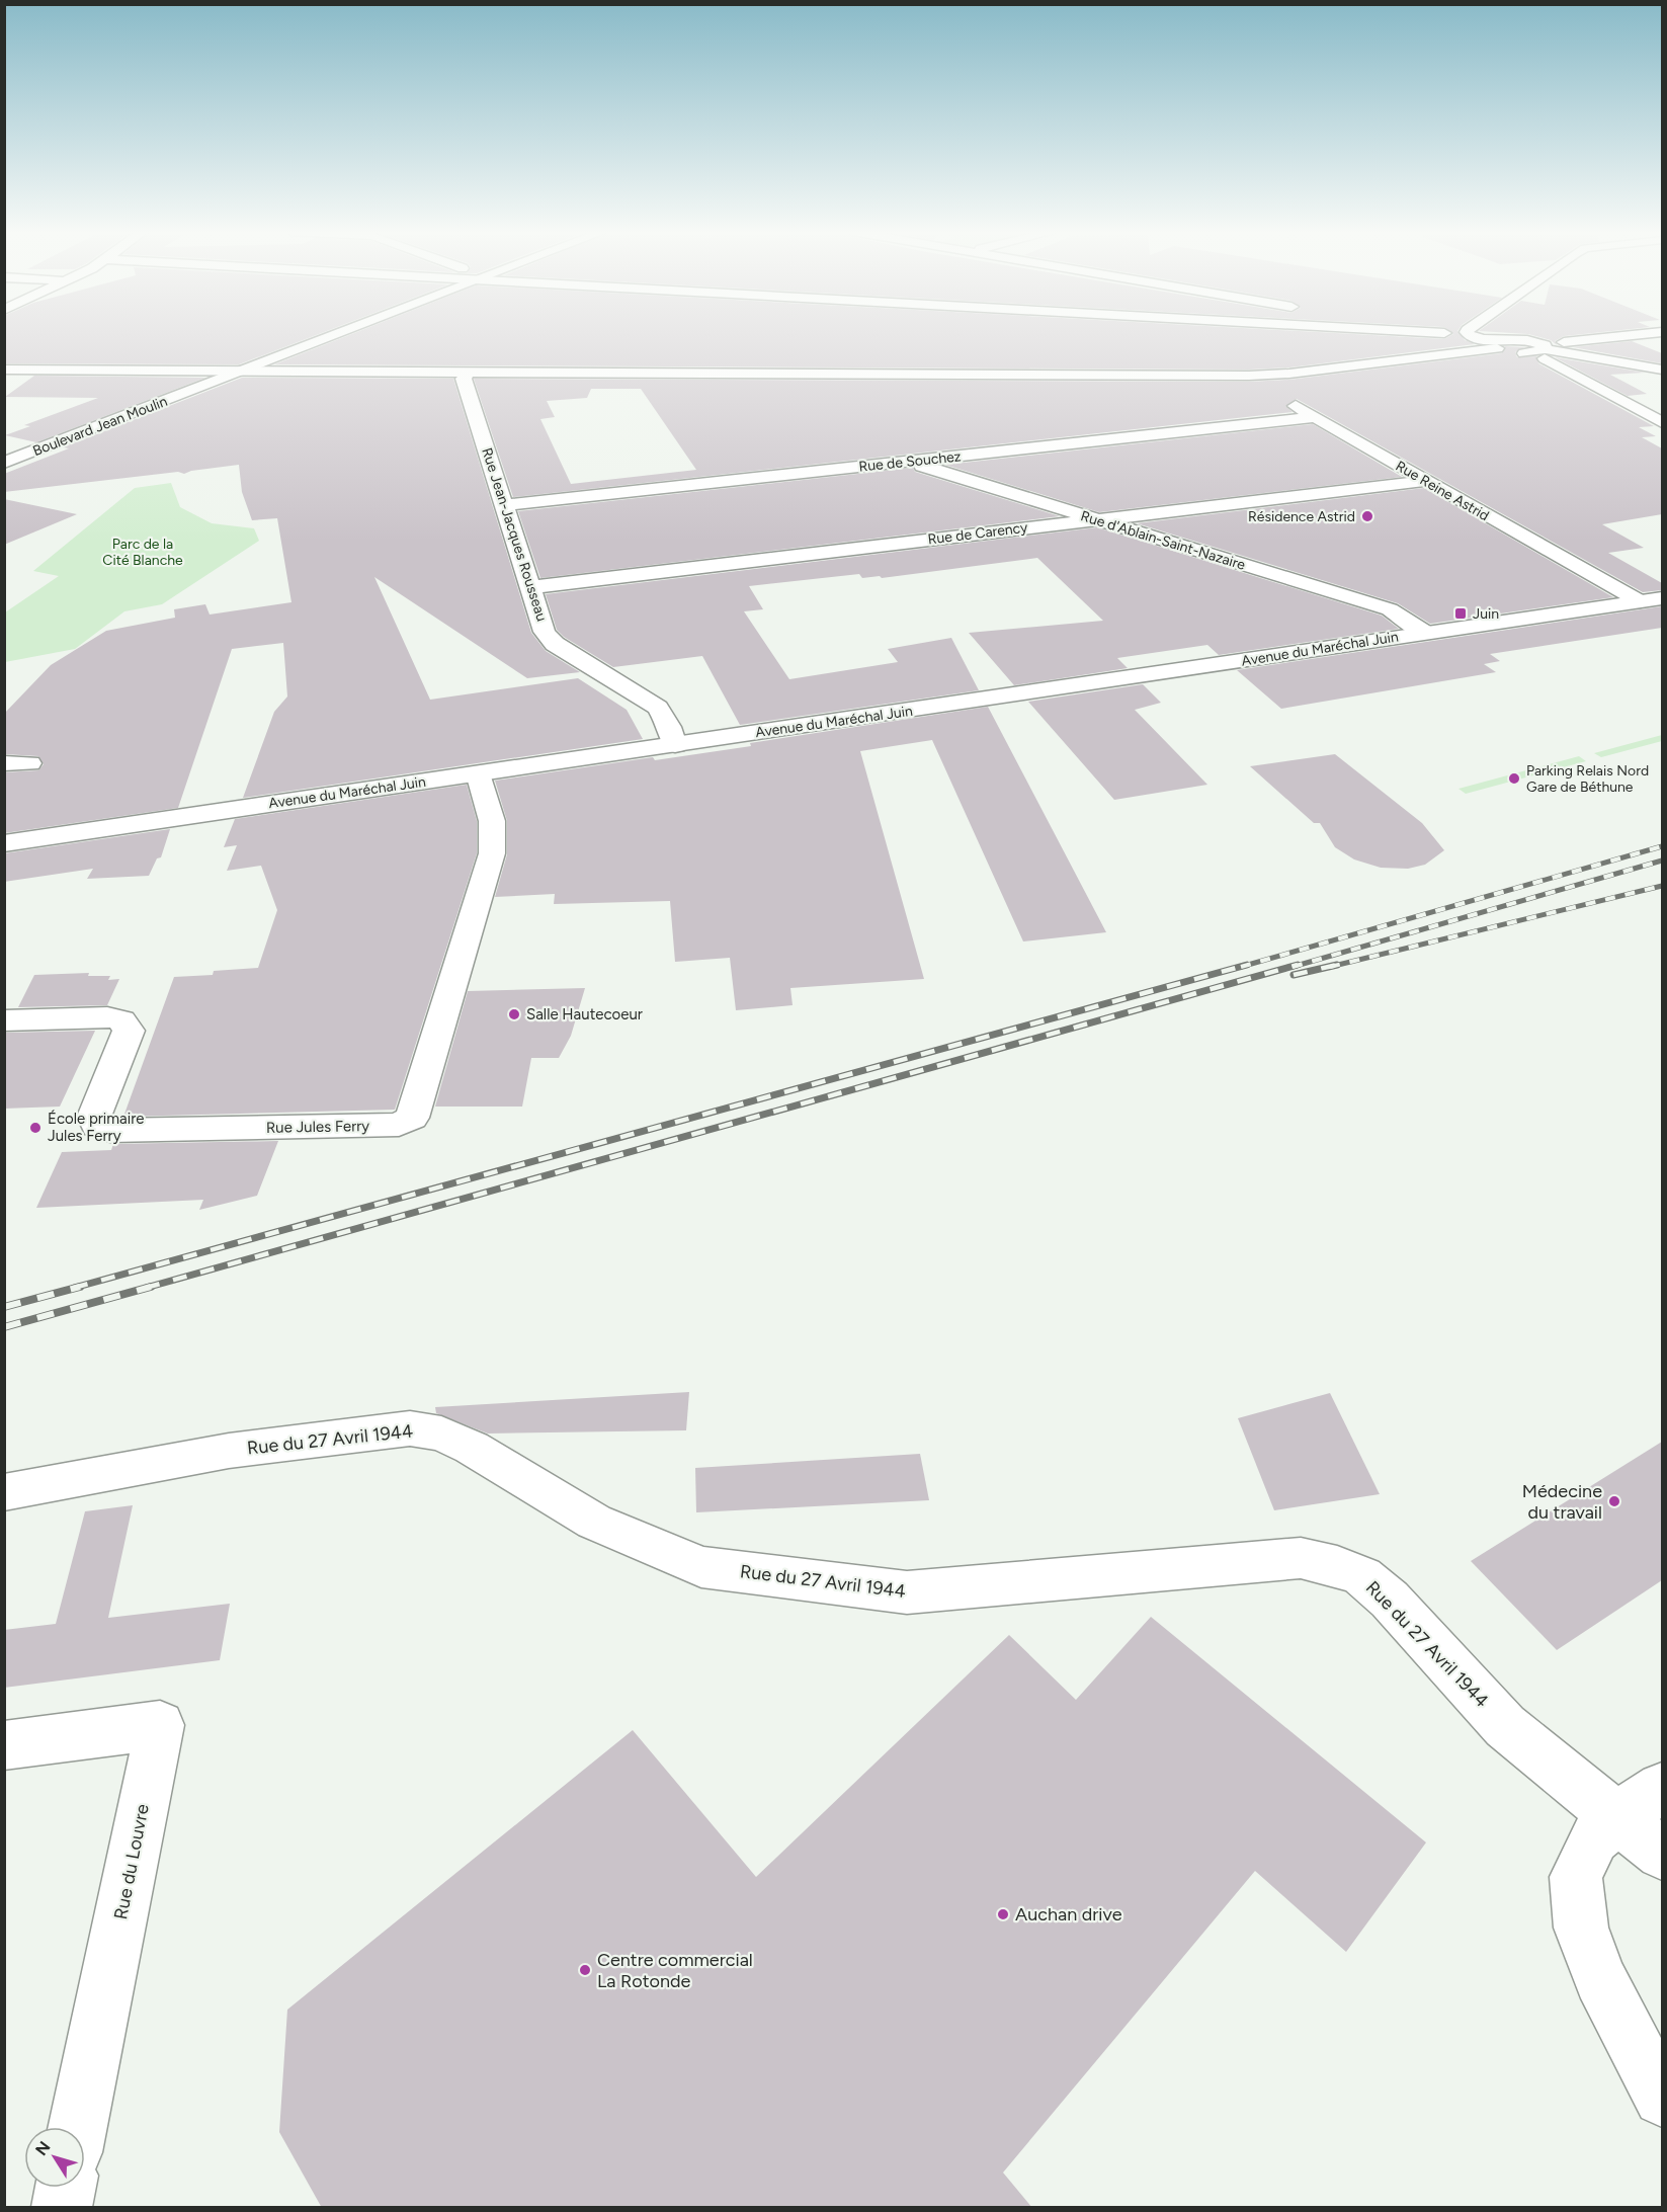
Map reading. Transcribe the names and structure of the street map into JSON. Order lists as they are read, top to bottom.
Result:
{
  "streets": {
    "street": [
      "Boulevard Jean Moulin",
      "Rue de Souchez",
      "Rue Reine Astrid",
      "Rue de Carency",
      "Rue Jean-Jacques Rousseau",
      "Rue d'Ablain-Saint-Nazaire",
      "Avenue du Maréchal Juin",
      "Rue Jules Ferry",
      "Rue du 27 Avril 1944",
      "Rue du Louvre"
    ]
  },
  "crossings": [
    ["Rue de Souchez", "Rue Reine Astrid"],
    ["Rue de Souchez", "Rue Jean-Jacques Rousseau"],
    ["Rue de Souchez", "Rue d'Ablain-Saint-Nazaire"],
    ["Rue Reine Astrid", "Rue de Carency"],
    ["Rue Reine Astrid", "Avenue du Maréchal Juin"],
    ["Rue de Carency", "Rue Jean-Jacques Rousseau"],
    ["Rue de Carency", "Rue d'Ablain-Saint-Nazaire"],
    ["Rue Jean-Jacques Rousseau", "Avenue du Maréchal Juin"],
    ["Rue d'Ablain-Saint-Nazaire", "Avenue du Maréchal Juin"],
    ["Avenue du Maréchal Juin", "Rue Jules Ferry"]
  ],
  "parks": ["Parc de la Cité Blanche"],
  "places": {
    "other": [
      "Résidence Astrid",
      "Parking Relais Nord Gare de Béthune",
      "Salle Hautecoeur",
      "École primaire Jules Ferry",
      "Médecine du travail",
      "Auchan drive",
      "Centre commercial La Rotonde"
    ],
    "transit": ["Juin"]
  },
  "north": "top left"
}
